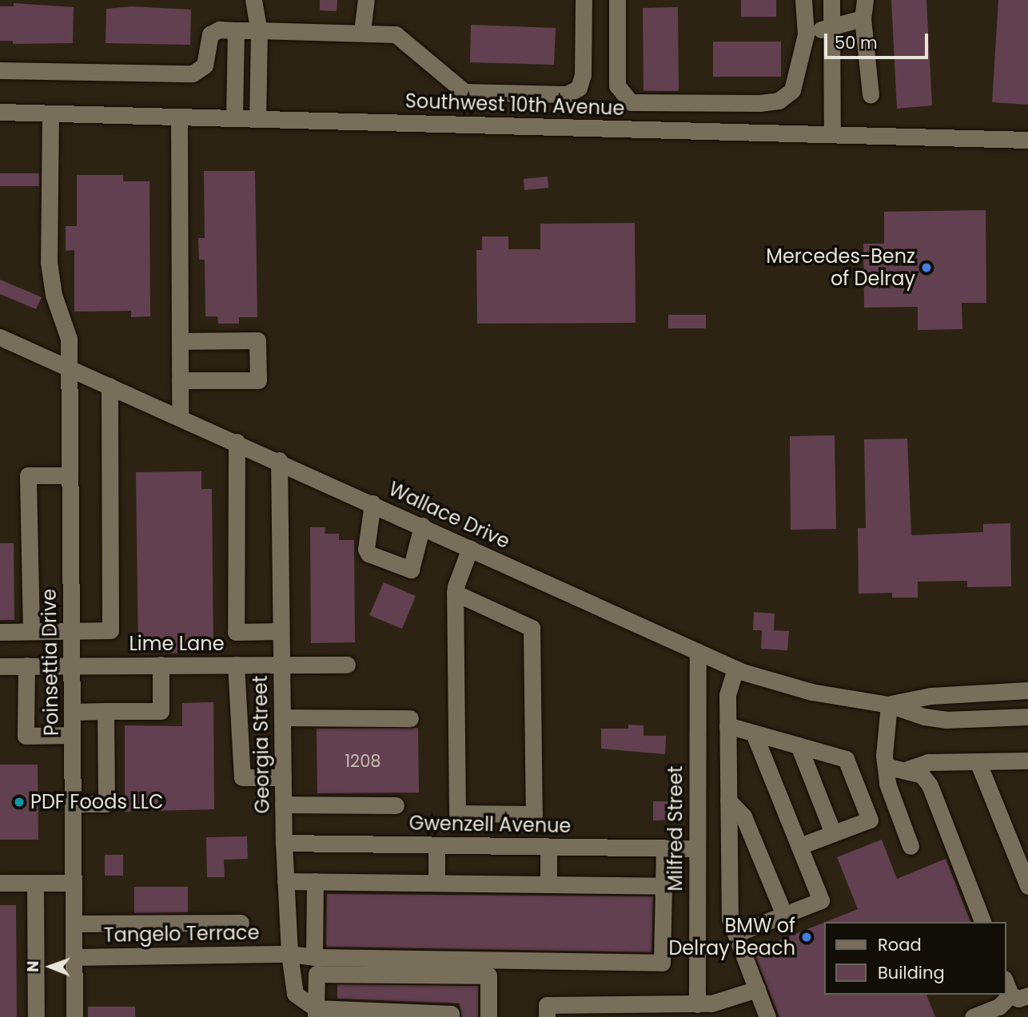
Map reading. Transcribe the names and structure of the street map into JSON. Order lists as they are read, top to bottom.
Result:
{
  "streets": {
    "street": [
      "Southwest 10th Avenue",
      "Wallace Drive",
      "Lime Lane",
      "Poinsettia Drive",
      "Georgia Street",
      "Gwenzell Avenue",
      "Milfred Street",
      "Tangelo Terrace"
    ]
  },
  "crossings": [
    ["Southwest 10th Avenue", "Poinsettia Drive"],
    ["Wallace Drive", "Poinsettia Drive"],
    ["Wallace Drive", "Georgia Street"],
    ["Wallace Drive", "Milfred Street"],
    ["Lime Lane", "Poinsettia Drive"],
    ["Lime Lane", "Georgia Street"],
    ["Poinsettia Drive", "Tangelo Terrace"],
    ["Georgia Street", "Gwenzell Avenue"],
    ["Georgia Street", "Tangelo Terrace"],
    ["Gwenzell Avenue", "Milfred Street"]
  ],
  "places": ["Mercedes-Benz of Delray", "PDF Foods LLC", "BMW of Delray Beach"],
  "house_numbers": ["1208"],
  "legend": ["Road", "Building"],
  "scale_bar": "50 m",
  "north": "left"
}
